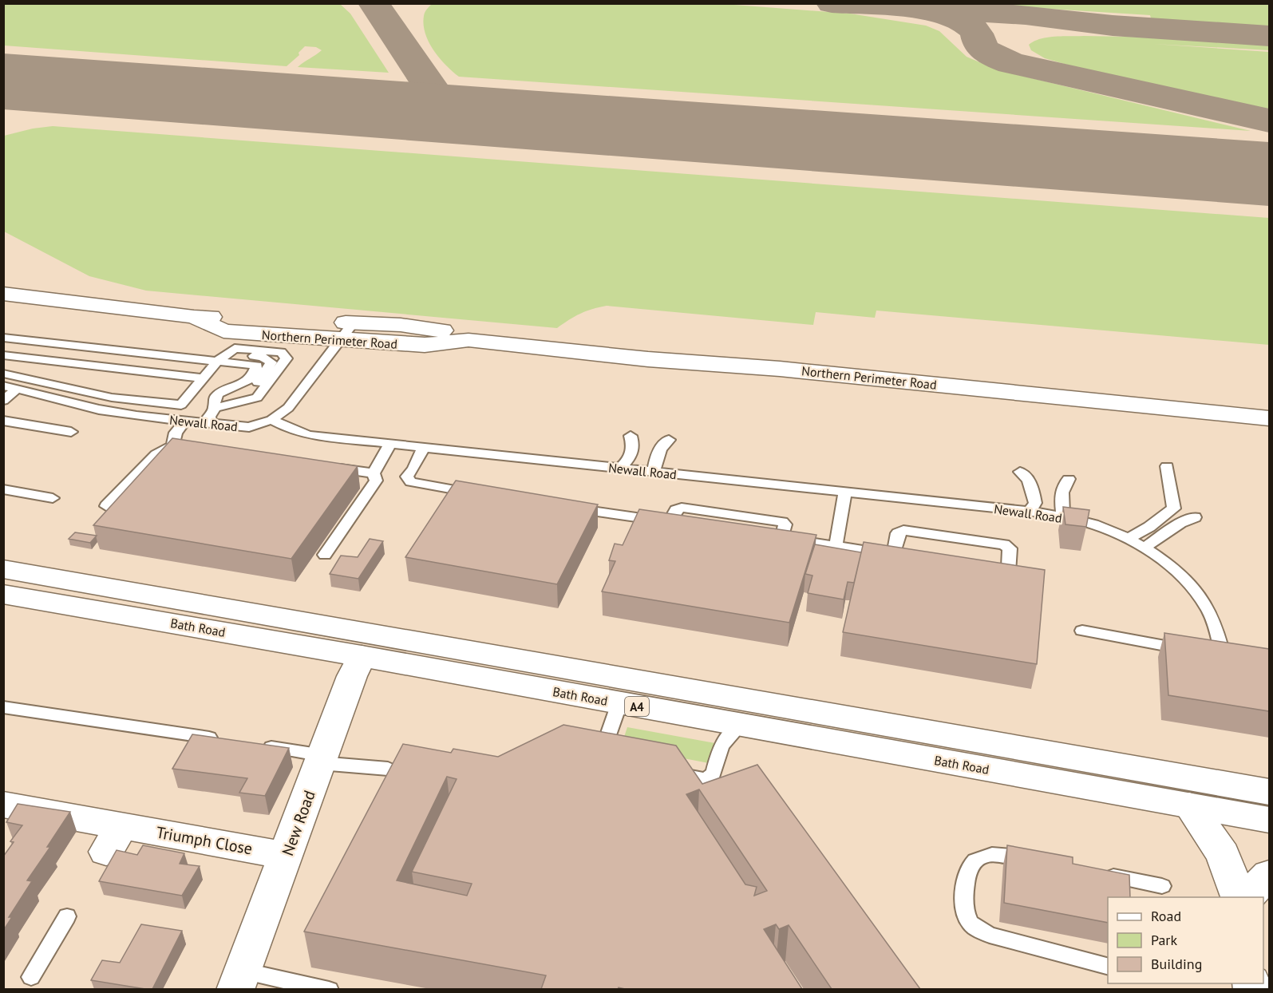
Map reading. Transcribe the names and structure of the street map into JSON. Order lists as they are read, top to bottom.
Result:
{
  "streets": {
    "main road": [
      "Northern Perimeter Road",
      "Bath Road",
      "A4",
      "New Road",
      "Triumph Close"
    ],
    "lane": ["Newall Road"]
  },
  "crossings": [
    ["Bath Road", "New Road"],
    ["New Road", "Triumph Close"]
  ],
  "legend": ["Road", "Park", "Building"]
}
